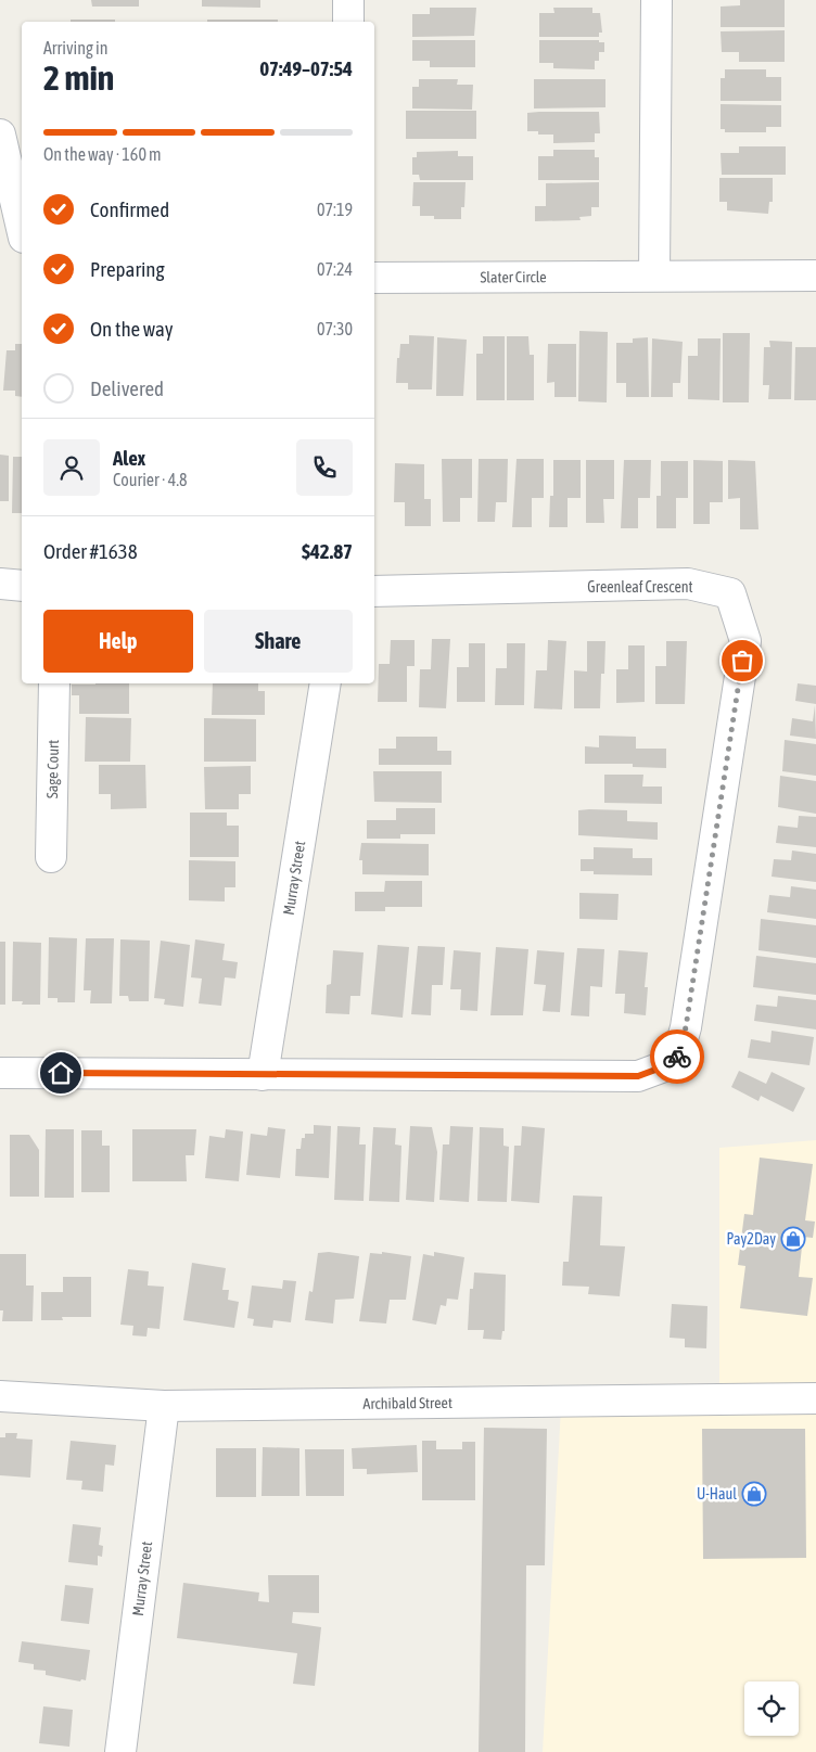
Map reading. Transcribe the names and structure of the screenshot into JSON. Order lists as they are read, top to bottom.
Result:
{
  "streets": {
    "street": [
      "Slater Circle",
      "Greenleaf Crescent",
      "Sage Court",
      "Murray Street",
      "Archibald Street"
    ]
  },
  "crossings": [
    ["Greenleaf Crescent", "Murray Street"],
    ["Murray Street", "Archibald Street"]
  ],
  "places": {
    "shop": ["Pay2Day", "U-Haul"]
  },
  "page": {
    "heading": ["2 min", "Arriving in", "07:49–07:54"],
    "panel": [
      "Alex",
      "Courier · 4.8",
      "Order #1638",
      "$42.87"
    ],
    "bar": "On the way · 160 m",
    "list": [
      ["Confirmed", "07:19"],
      ["Preparing", "07:24"],
      ["On the way", "07:30"],
      "Delivered"
    ],
    "buttons": ["Help", "Share"]
  }
}
